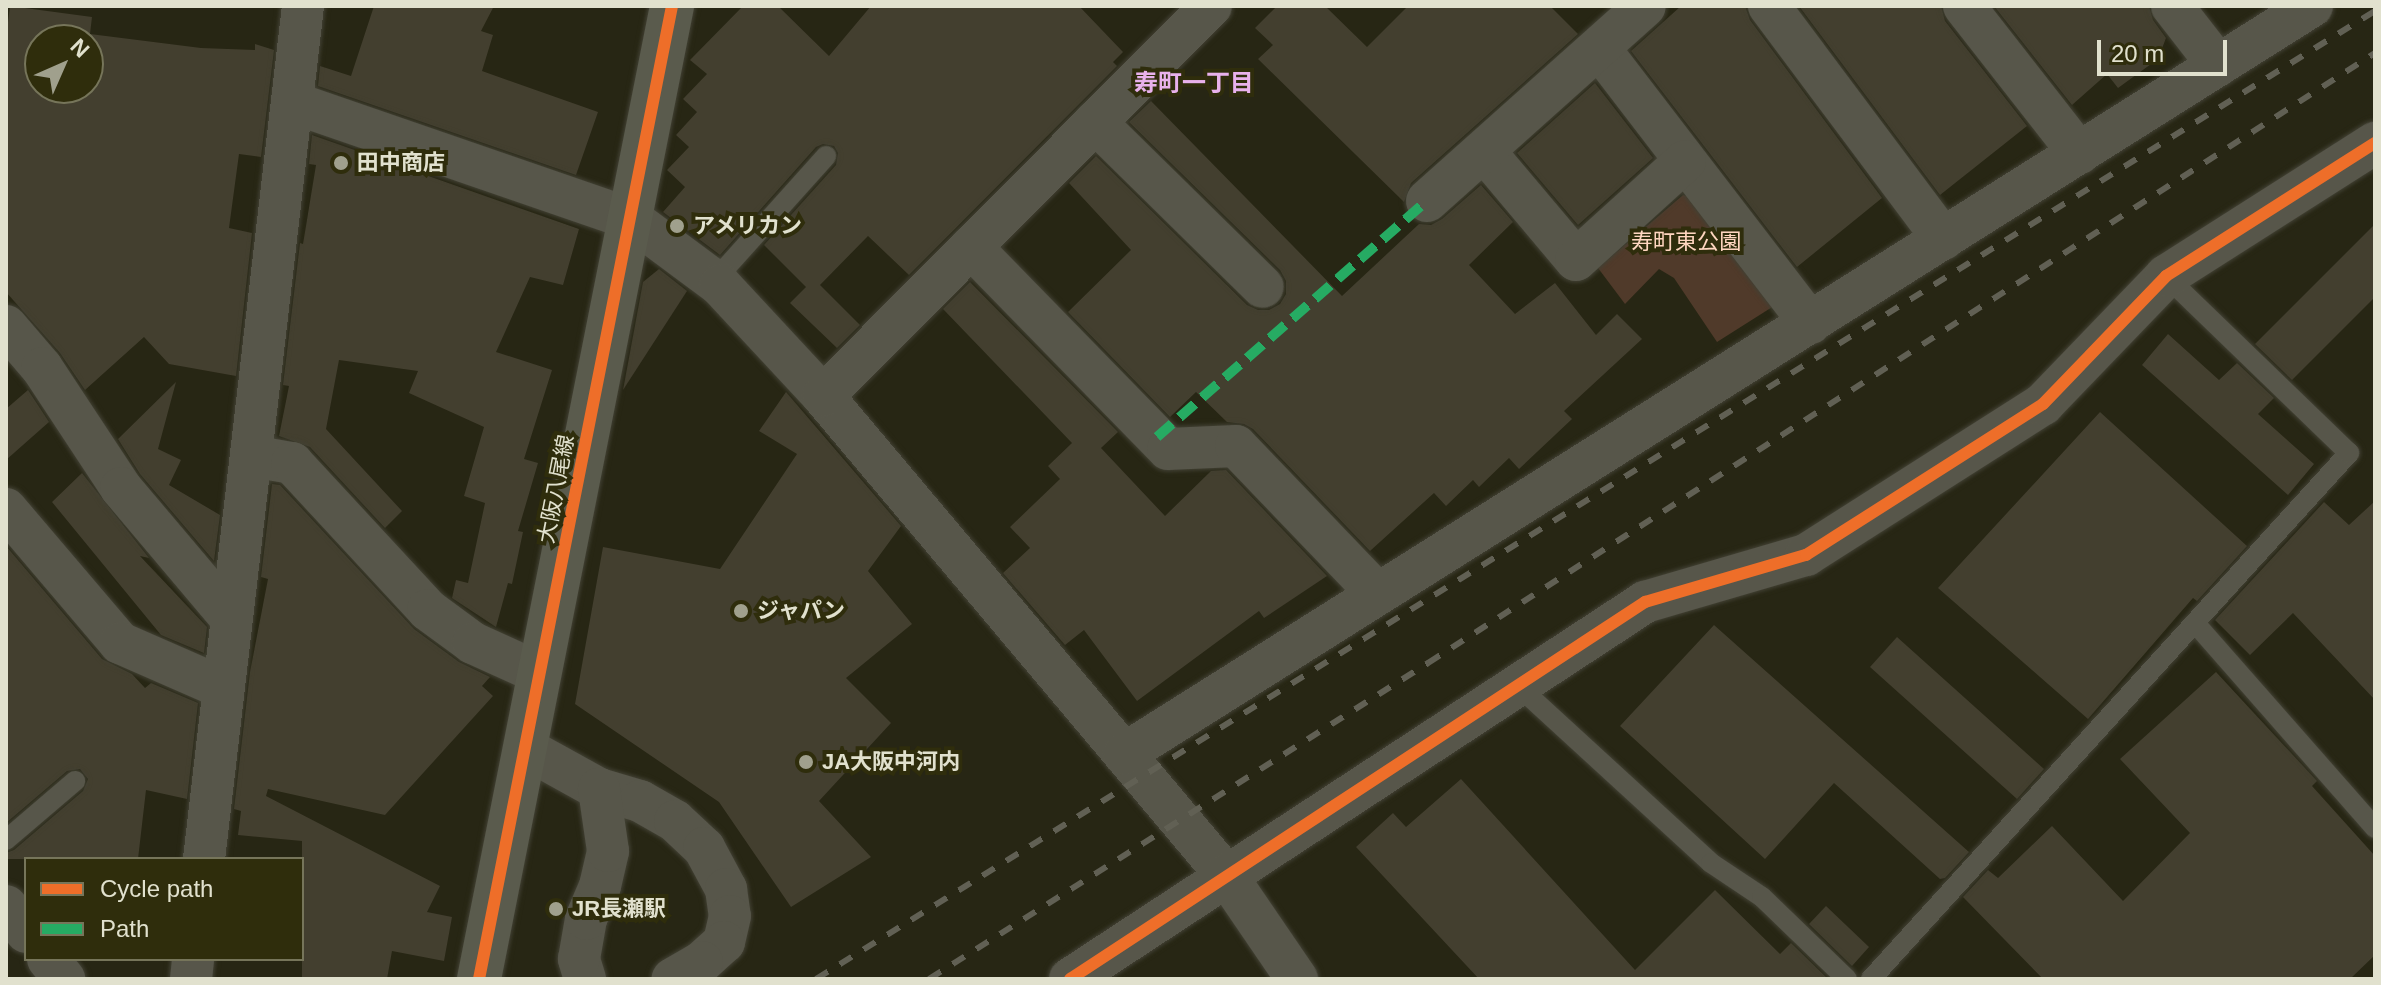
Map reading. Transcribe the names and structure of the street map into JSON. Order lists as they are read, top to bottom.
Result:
{
  "streets": {
    "main road": ["大阪八尾線"]
  },
  "districts": ["寿町一丁目"],
  "parks": ["寿町東公園"],
  "places": [
    "田中商店",
    "アメリカン",
    "ジャパン",
    "JA大阪中河内",
    "JR長瀬駅"
  ],
  "legend": ["Cycle path", "Path"],
  "scale_bar": "20 m",
  "north": "top right"
}
